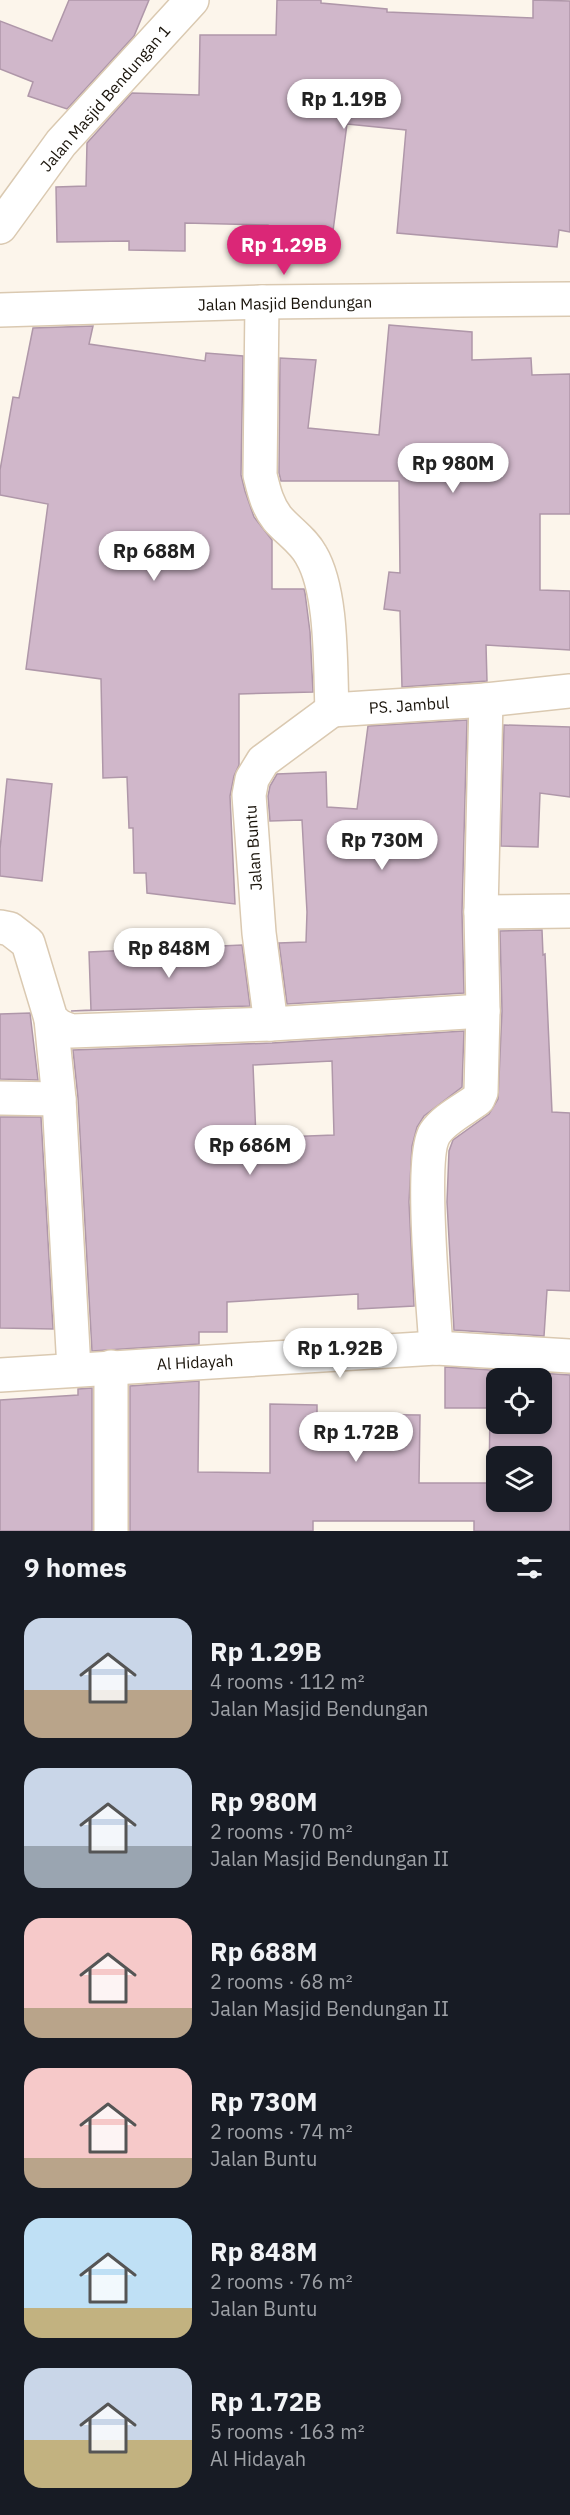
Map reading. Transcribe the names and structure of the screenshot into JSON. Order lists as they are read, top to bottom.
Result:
{
  "streets": {
    "street": [
      "Jalan Masjid Bendungan 1",
      "Jalan Masjid Bendungan",
      "PS. Jambul",
      "Jalan Buntu",
      "Al Hidayah"
    ]
  },
  "crossings": [
    ["PS. Jambul", "Jalan Buntu"]
  ],
  "page": {
    "price": [
      "Rp 1.19B",
      "Rp 1.29B",
      "Rp 980M",
      "Rp 688M",
      "Rp 730M",
      "Rp 848M",
      "Rp 686M",
      "Rp 1.92B",
      "Rp 1.72B"
    ],
    "heading": "9 homes",
    "list": [
      {
        "name": "Rp 1.29B",
        "note": "4 rooms · 112 m² · Jalan Masjid Bendungan"
      },
      {
        "name": "Rp 980M",
        "note": "2 rooms · 70 m² · Jalan Masjid Bendungan II"
      },
      {
        "name": "Rp 688M",
        "note": "2 rooms · 68 m² · Jalan Masjid Bendungan II"
      },
      {
        "name": "Rp 730M",
        "note": "2 rooms · 74 m² · Jalan Buntu"
      },
      {
        "name": "Rp 848M",
        "note": "2 rooms · 76 m² · Jalan Buntu"
      },
      {
        "name": "Rp 1.72B",
        "note": "5 rooms · 163 m² · Al Hidayah"
      }
    ]
  }
}
